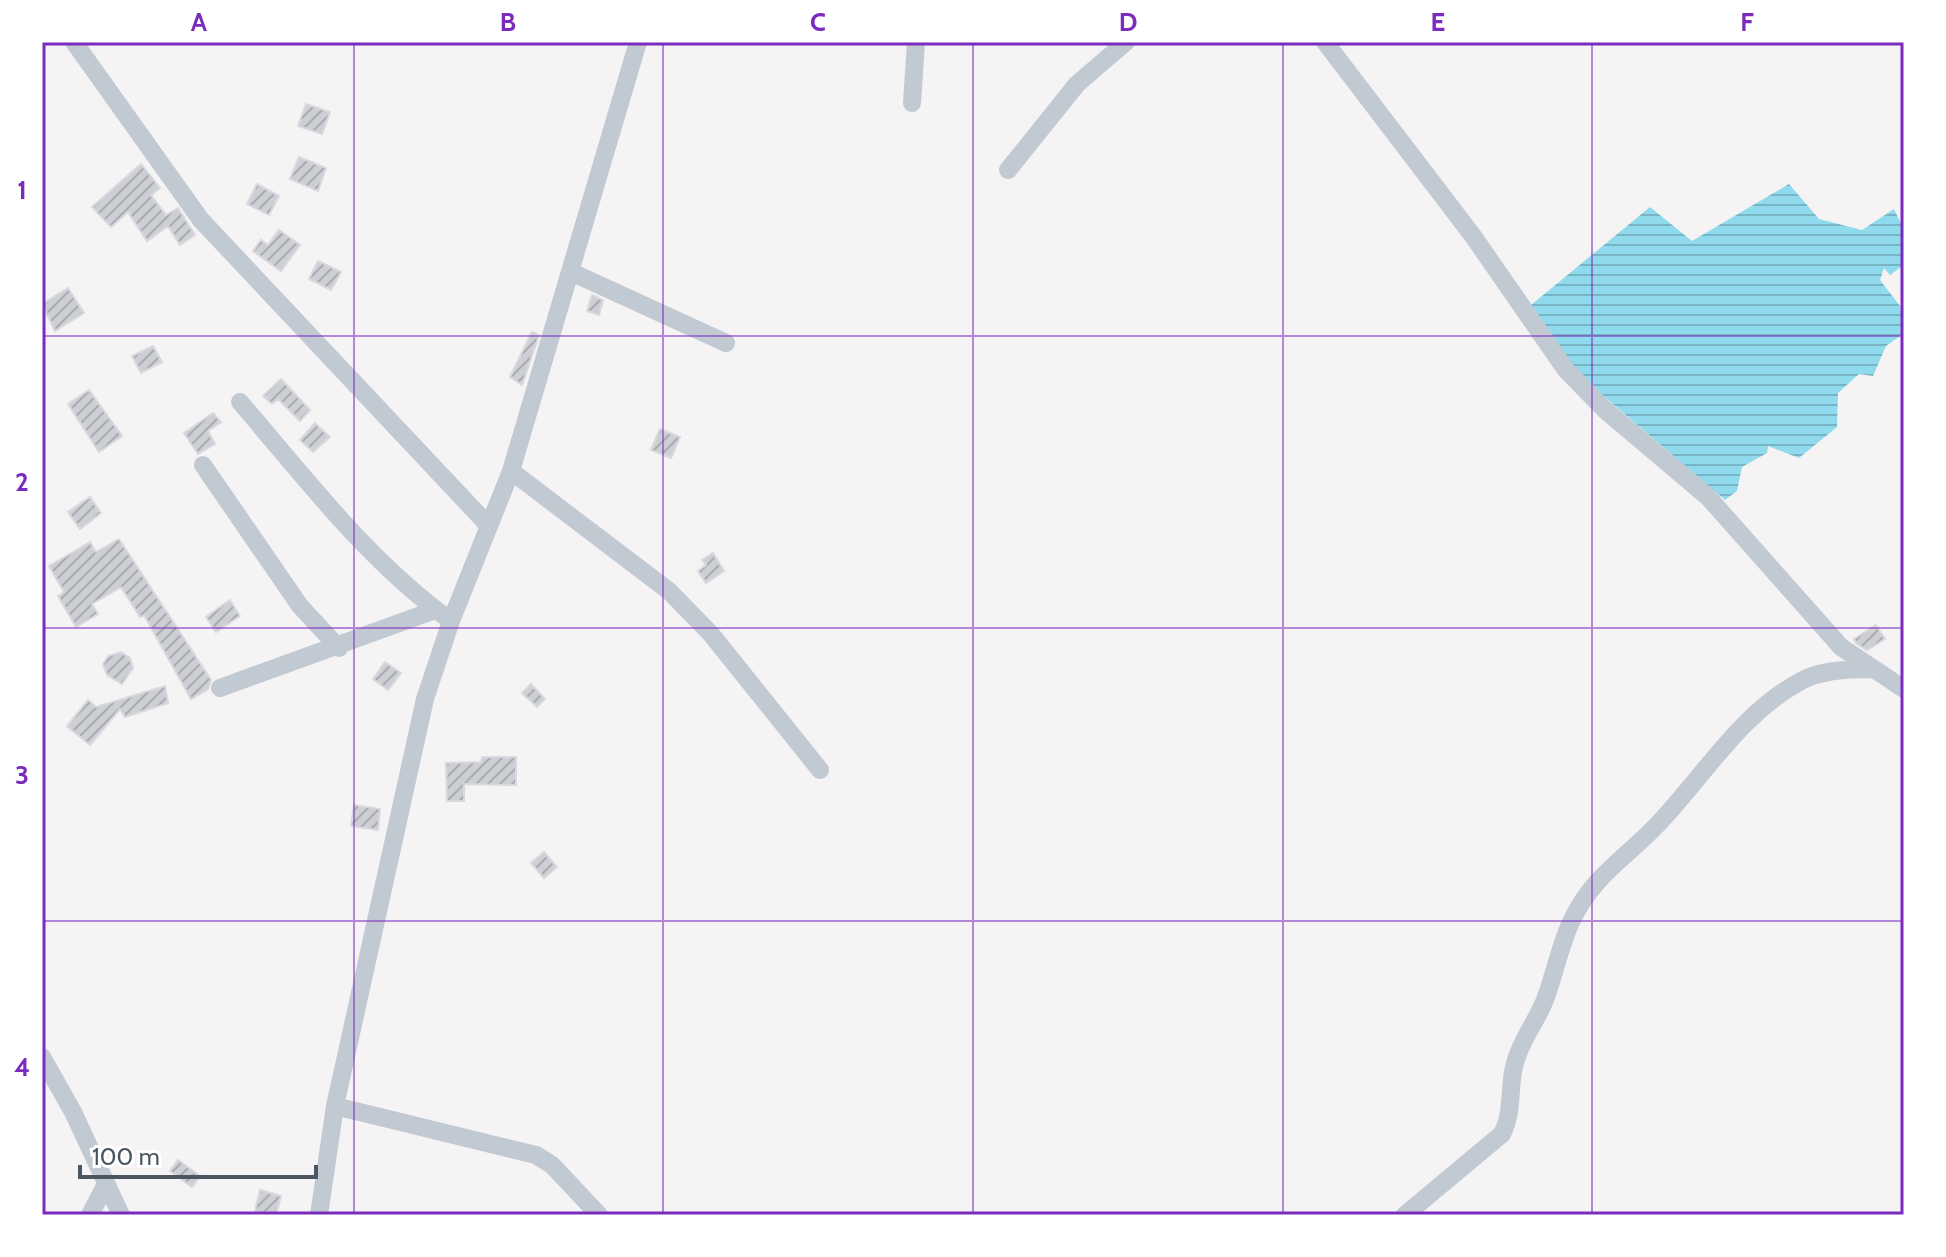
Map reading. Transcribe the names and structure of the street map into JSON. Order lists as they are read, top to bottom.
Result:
{
  "scale_bar": "100 m",
  "grid": {
    "columns": [
      "A",
      "B",
      "C",
      "D",
      "E",
      "F"
    ],
    "rows": [
      "1",
      "2",
      "3",
      "4"
    ]
  }
}
